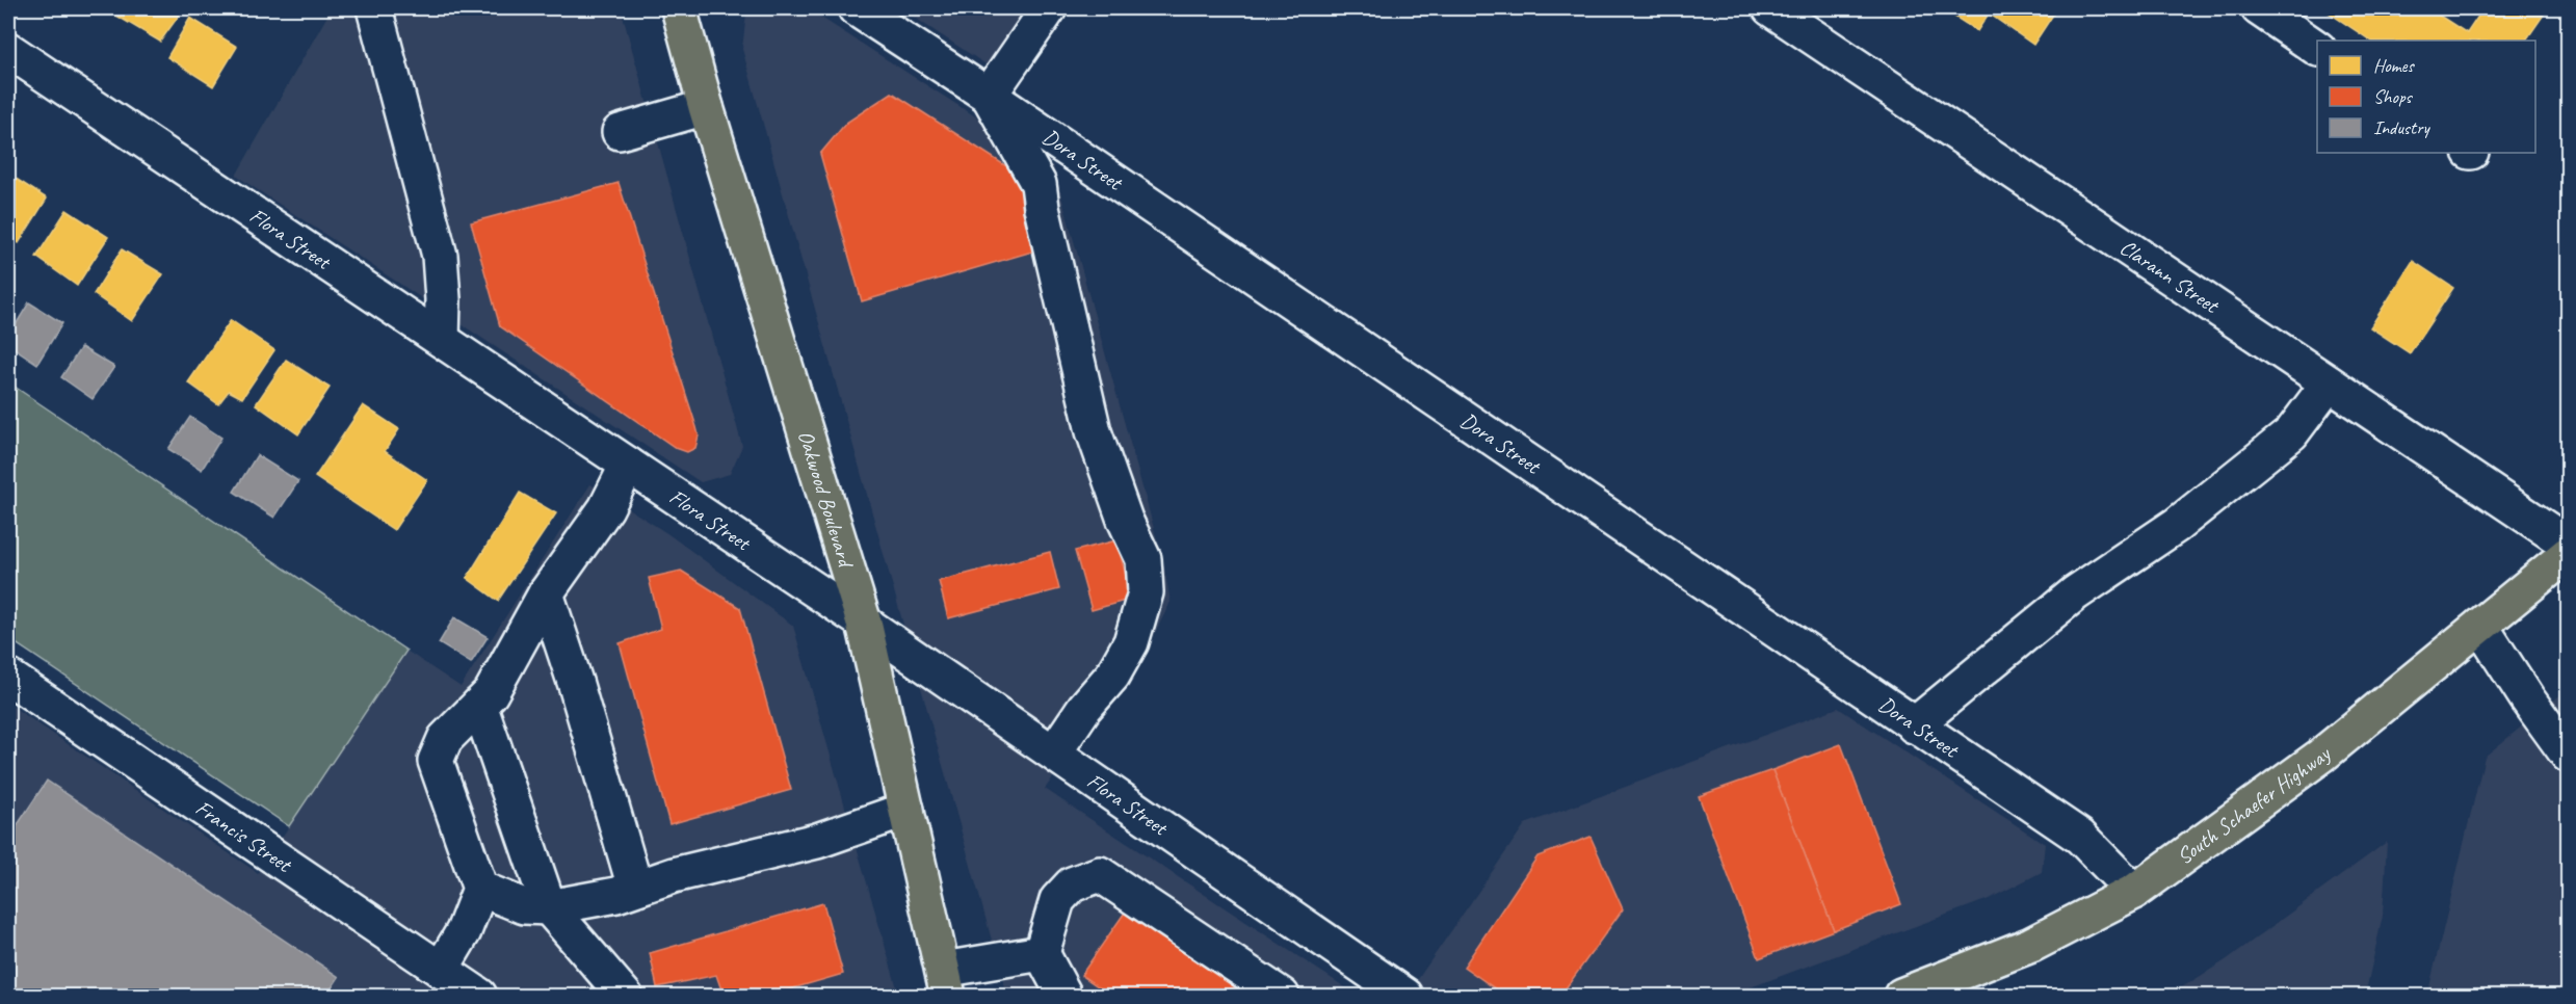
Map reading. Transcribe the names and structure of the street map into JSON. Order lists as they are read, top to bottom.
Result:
{
  "streets": {
    "main road": ["Oakwood Boulevard", "South Schaefer Highway"],
    "street": [
      "Dora Street",
      "Flora Street",
      "Clarann Street",
      "Francis Street"
    ]
  },
  "crossings": [
    ["Dora Street", "South Schaefer Highway"],
    ["Flora Street", "Oakwood Boulevard"]
  ],
  "legend": ["Homes", "Shops", "Industry"]
}
